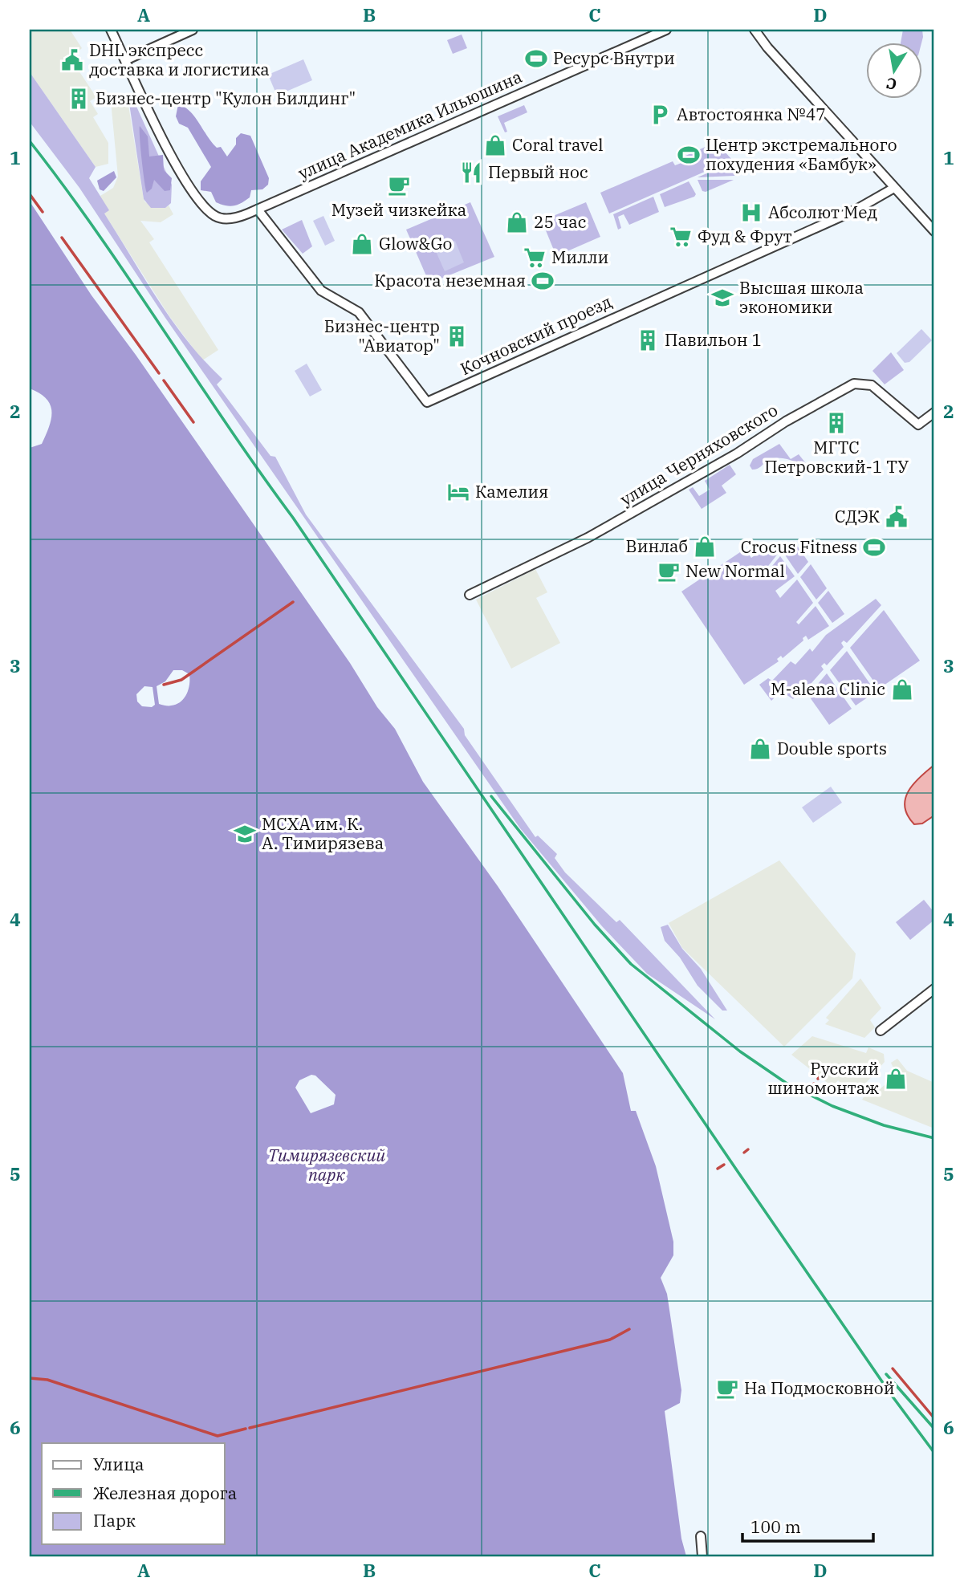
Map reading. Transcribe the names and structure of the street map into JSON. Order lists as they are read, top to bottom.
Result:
{
  "streets": {
    "street": ["улица Академика Ильюшина", "Кочновский проезд", "улица Черняховского"]
  },
  "crossings": [
    ["улица Академика Ильюшина", "Кочновский проезд"]
  ],
  "parks": ["Тимирязевский парк"],
  "places": {
    "sports": [
      "Ресурс Внутри",
      "Центр экстремального похудения «Бамбук»",
      "Красота неземная",
      "Crocus Fitness"
    ],
    "public building": ["DHL экспресс доставка и логистика", "СДЭК"],
    "building": [
      "Бизнес-центр \"Кулон Билдинг\"",
      "Бизнес-центр \"Авиатор\"",
      "Павильон 1",
      "МГТС Петровский-1 ТУ"
    ],
    "parking": ["Автостоянка №47"],
    "shop": [
      "Coral travel",
      "25 час",
      "Glow&Go",
      "Винлаб",
      "M-alena Clinic",
      "Double sports",
      "Русский шиномонтаж"
    ],
    "restaurant": ["Первый нос"],
    "cafe": ["Музей чизкейка", "New Normal", "На Подмосковной"],
    "hospital": ["Абсолют Мед"],
    "supermarket": ["Фуд & Фрут", "Милли"],
    "school or university": ["Высшая школа экономики", "МСХА им. К. А. Тимирязева"],
    "hotel": ["Камелия"]
  },
  "legend": ["Улица", "Железная дорога", "Парк"],
  "scale_bar": "100 m",
  "north": "bottom",
  "grid": {
    "columns": [
      "A",
      "B",
      "C",
      "D"
    ],
    "rows": [
      "1",
      "2",
      "3",
      "4",
      "5",
      "6"
    ]
  }
}
